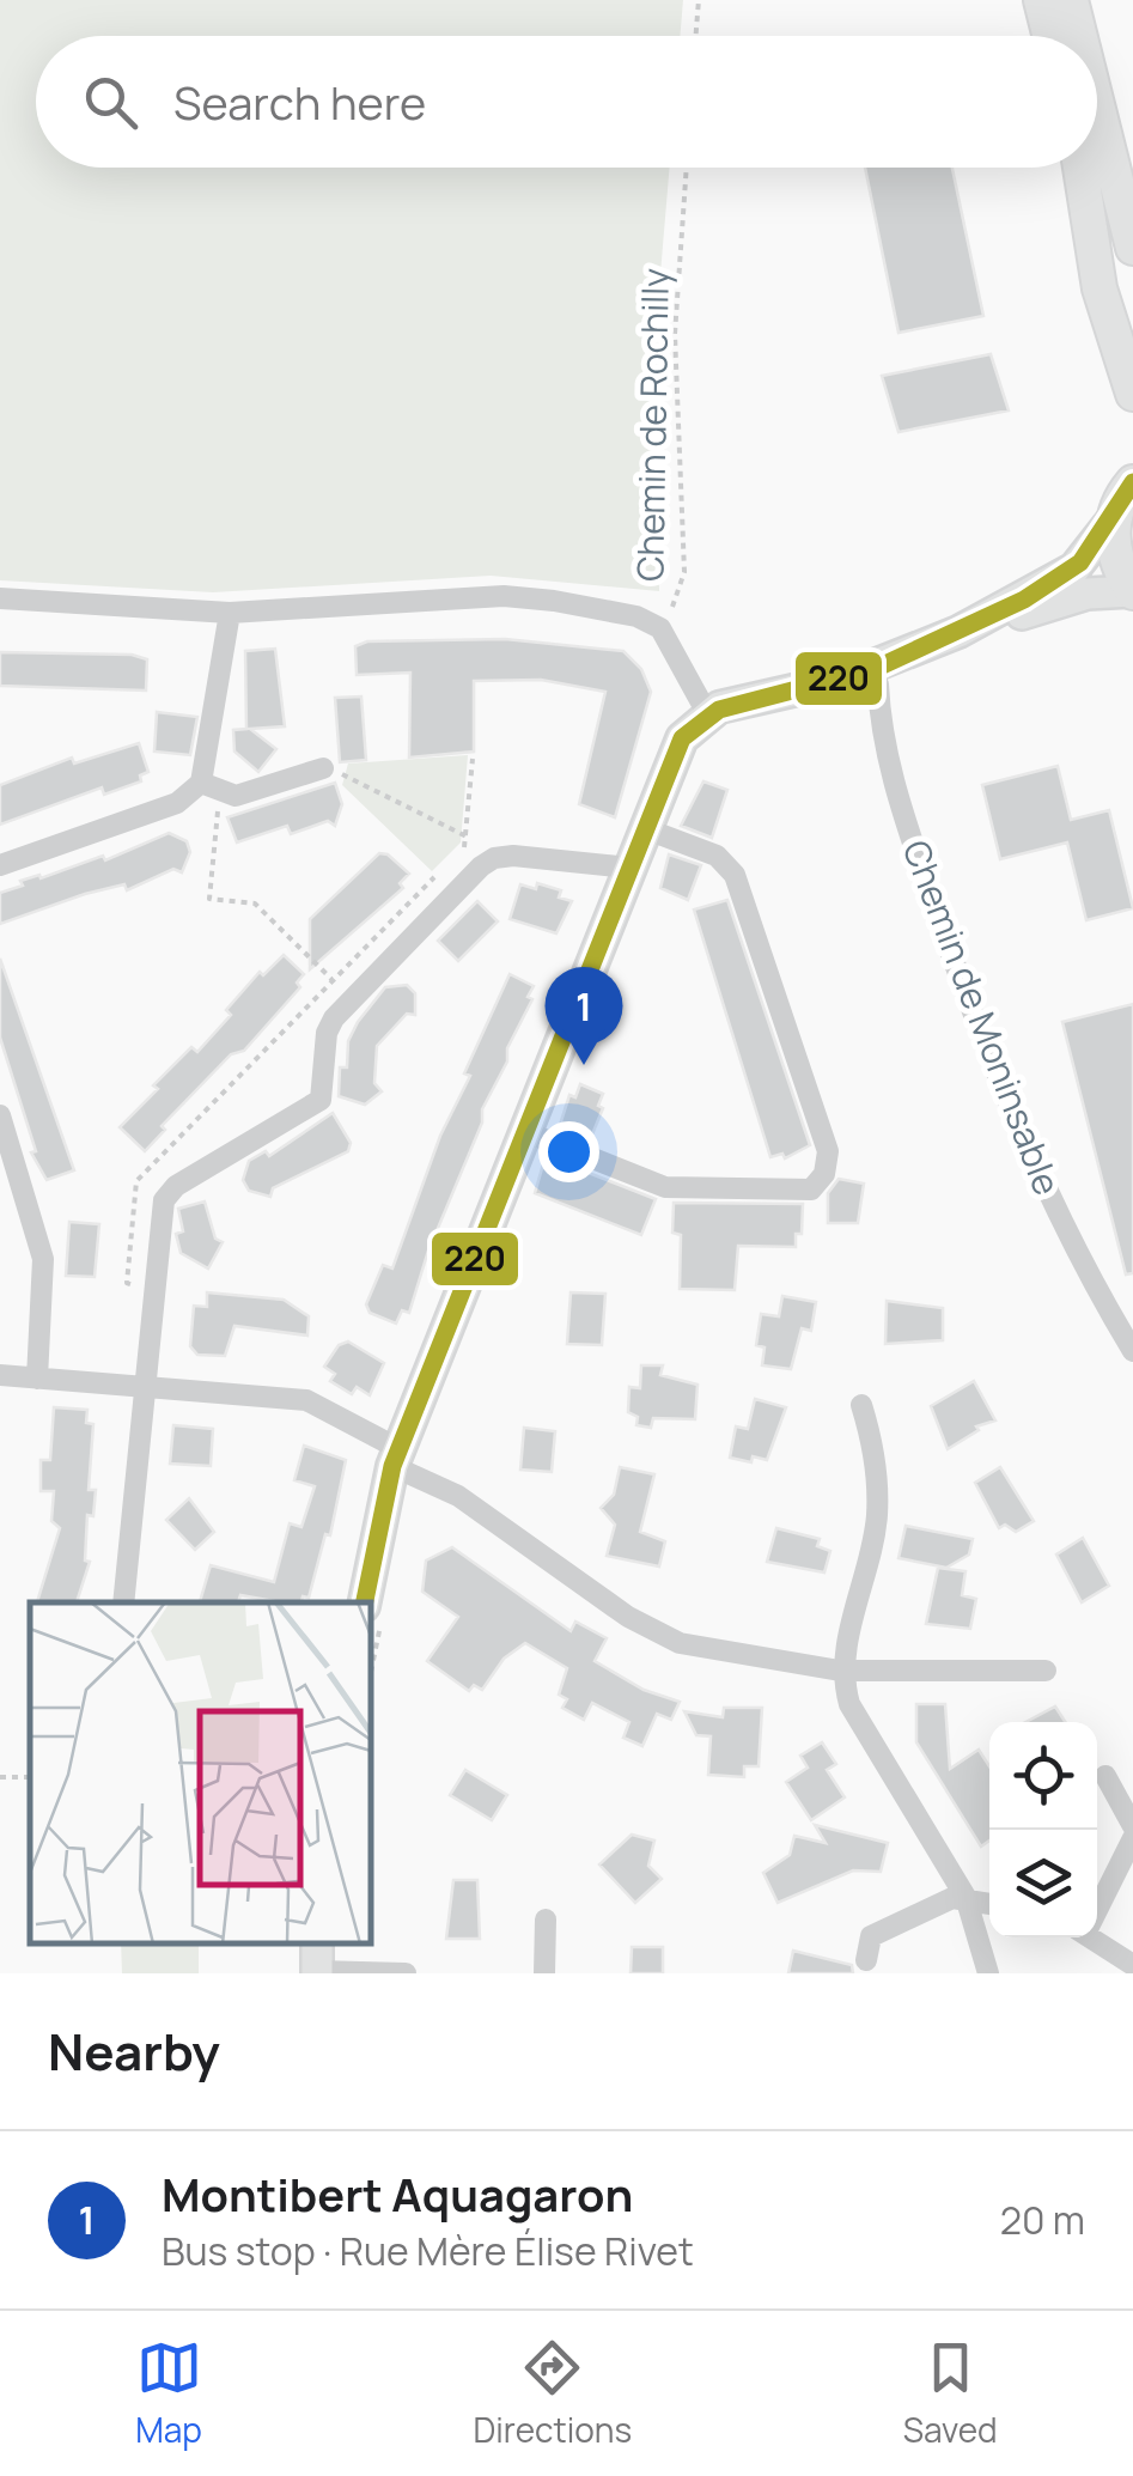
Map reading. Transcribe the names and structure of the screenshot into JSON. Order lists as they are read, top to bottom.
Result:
{
  "streets": {
    "street": ["Chemin de Moninsable"],
    "path": ["Chemin de Rochilly"]
  },
  "lines": ["transit line 220"],
  "page": {
    "search": "Search here",
    "pins": "1",
    "heading": "Nearby",
    "list": [
      {
        "mark": "1",
        "name": "Montibert Aquagaron",
        "note": "Bus stop · Rue Mère Élise Rivet",
        "value": "20 m"
      }
    ],
    "nav": ["Map", "Directions", "Saved"]
  }
}
